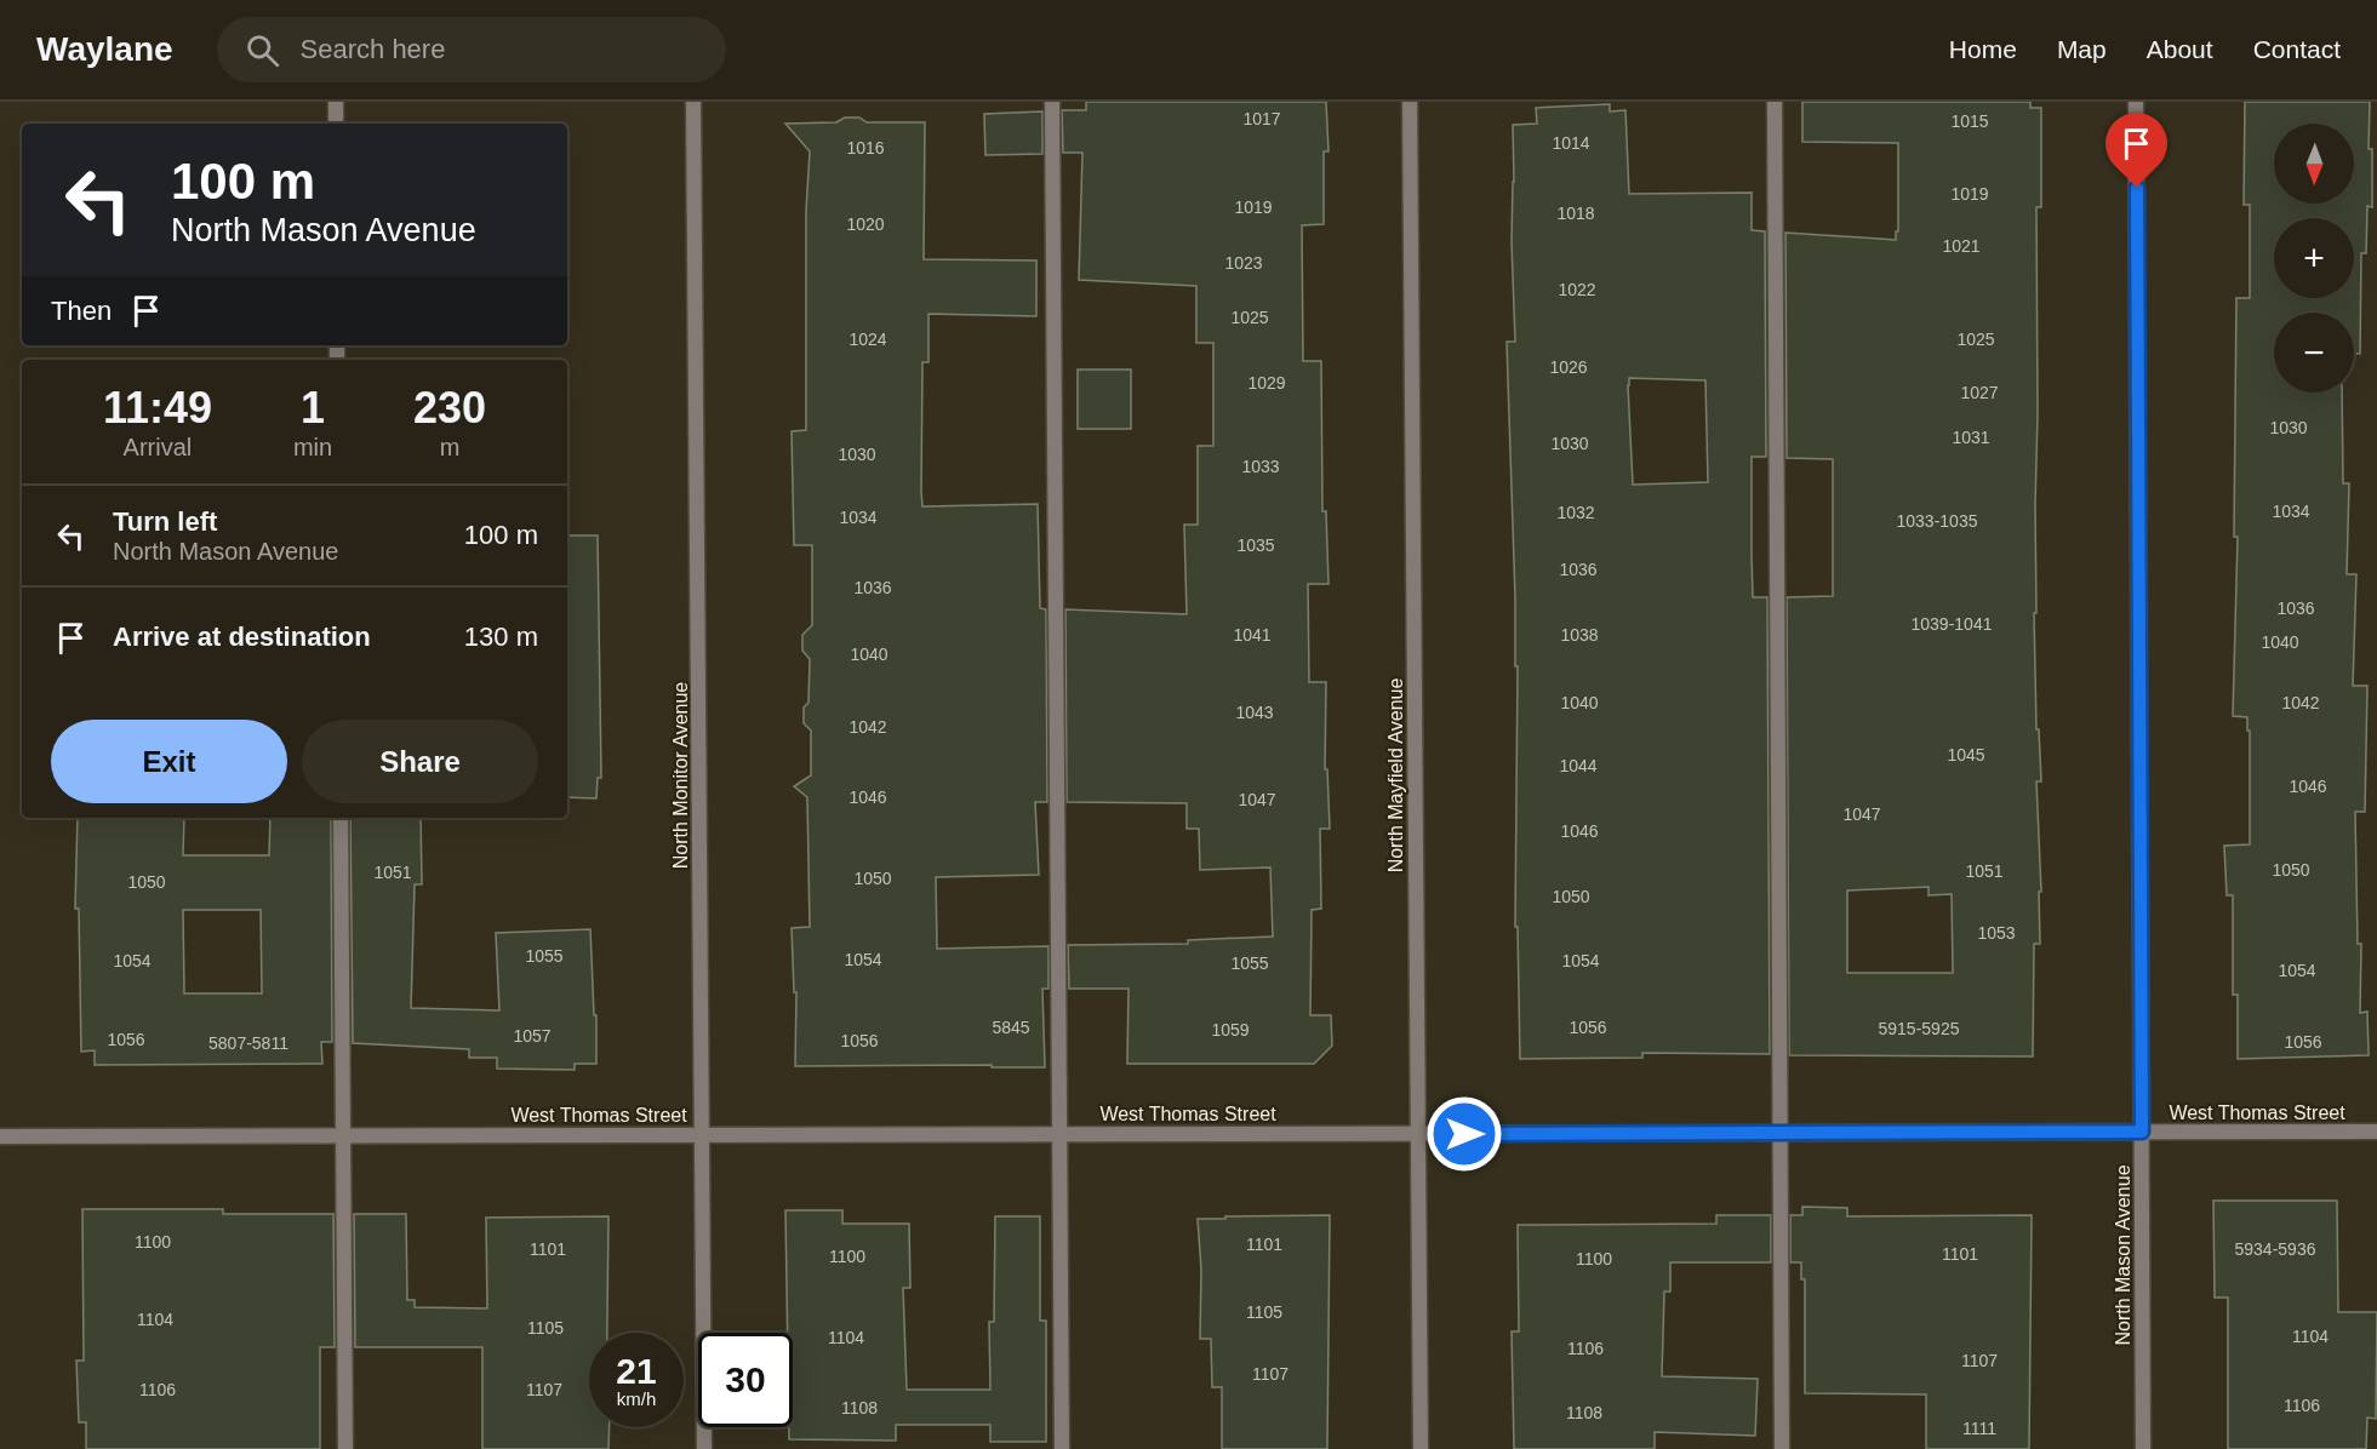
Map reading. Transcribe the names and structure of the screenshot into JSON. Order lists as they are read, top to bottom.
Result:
{
  "streets": {
    "street": [
      "North Monitor Avenue",
      "North Mayfield Avenue",
      "West Thomas Street",
      "North Mason Avenue"
    ]
  },
  "crossings": [
    ["North Monitor Avenue", "West Thomas Street"],
    ["North Mayfield Avenue", "West Thomas Street"],
    ["West Thomas Street", "North Mason Avenue"]
  ],
  "house_numbers": [
    "1017",
    "1015",
    "1014",
    "1016",
    "1019",
    "1019",
    "1018",
    "1020",
    "1021",
    "1023",
    "1022",
    "1025",
    "1024",
    "1025",
    "1026",
    "1029",
    "1027",
    "1030",
    "1031",
    "1030",
    "1030",
    "1033",
    "1034",
    "1032",
    "1034",
    "1033-1035",
    "1035",
    "1036",
    "1036",
    "1036",
    "1039-1041",
    "1041",
    "1038",
    "1040",
    "1040",
    "1040",
    "1042",
    "1043",
    "1042",
    "1045",
    "1044",
    "1046",
    "1046",
    "1047",
    "1047",
    "1046",
    "1050",
    "1051",
    "1051",
    "1050",
    "1050",
    "1050",
    "1053",
    "1055",
    "1054",
    "1054",
    "1054",
    "1055",
    "1054",
    "5845",
    "1056",
    "5915-5925",
    "1059",
    "1057",
    "1056",
    "1056",
    "1056",
    "5807-5811",
    "1100",
    "1101",
    "1101",
    "5934-5936",
    "1101",
    "1100",
    "1100",
    "1105",
    "1104",
    "1105",
    "1104",
    "1104",
    "1106",
    "1107",
    "1107",
    "1106",
    "1107",
    "1106",
    "1108",
    "1108",
    "1111"
  ],
  "north": "bottom",
  "page": {
    "header": "Waylane",
    "search": "Search here",
    "nav": [
      "Home",
      "Map",
      "About",
      "Contact"
    ],
    "map_buttons": ["+", "−"],
    "turn": ["100 m", "North Mason Avenue"],
    "then": "Then",
    "eta": [
      "11:49",
      "Arrival",
      "1",
      "min",
      "230",
      "m"
    ],
    "list": [
      {
        "name": "Turn left",
        "note": "North Mason Avenue",
        "value": "100 m"
      },
      {
        "name": "Arrive at destination",
        "value": "130 m"
      }
    ],
    "buttons": ["Exit", "Share"],
    "speed": "21 km/h",
    "limit": "30"
  }
}
